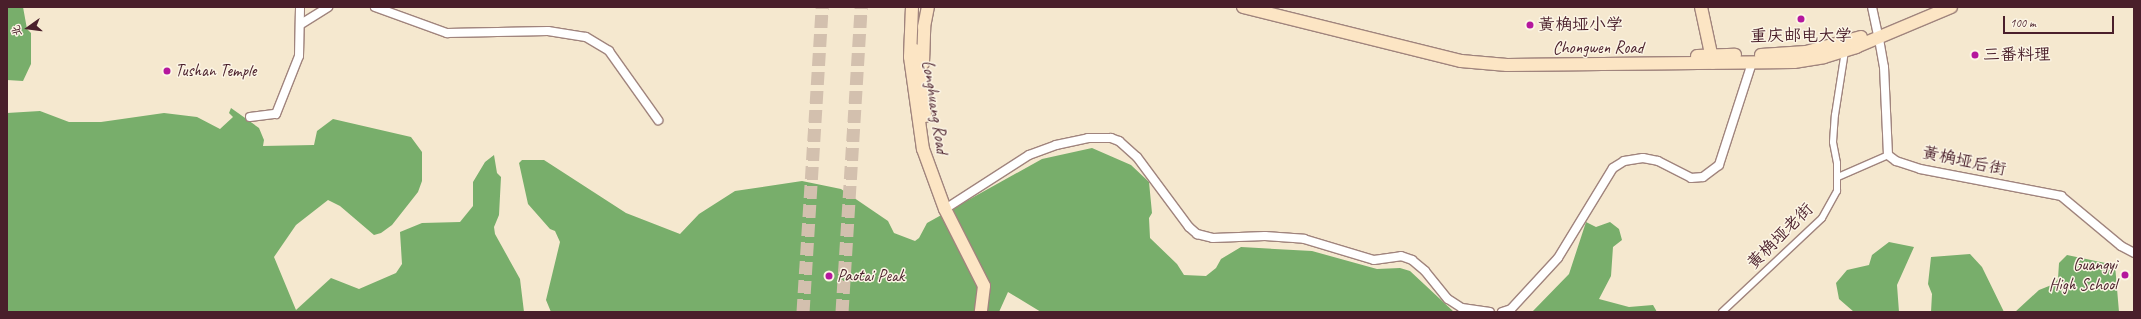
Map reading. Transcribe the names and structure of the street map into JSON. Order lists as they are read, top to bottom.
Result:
{
  "streets": {
    "main road": ["Chongwen Road", "Longhuang Road"],
    "street": ["黄桷垭后街", "黄桷垭老街"]
  },
  "crossings": [
    ["Chongwen Road", "黄桷垭老街"]
  ],
  "places": [
    "重庆邮电大学",
    "黄桷垭小学",
    "三番料理",
    "Tushan Temple",
    "Guangyi High School",
    "Paotai Peak"
  ],
  "scale_bar": "100 m",
  "north": "left"
}
